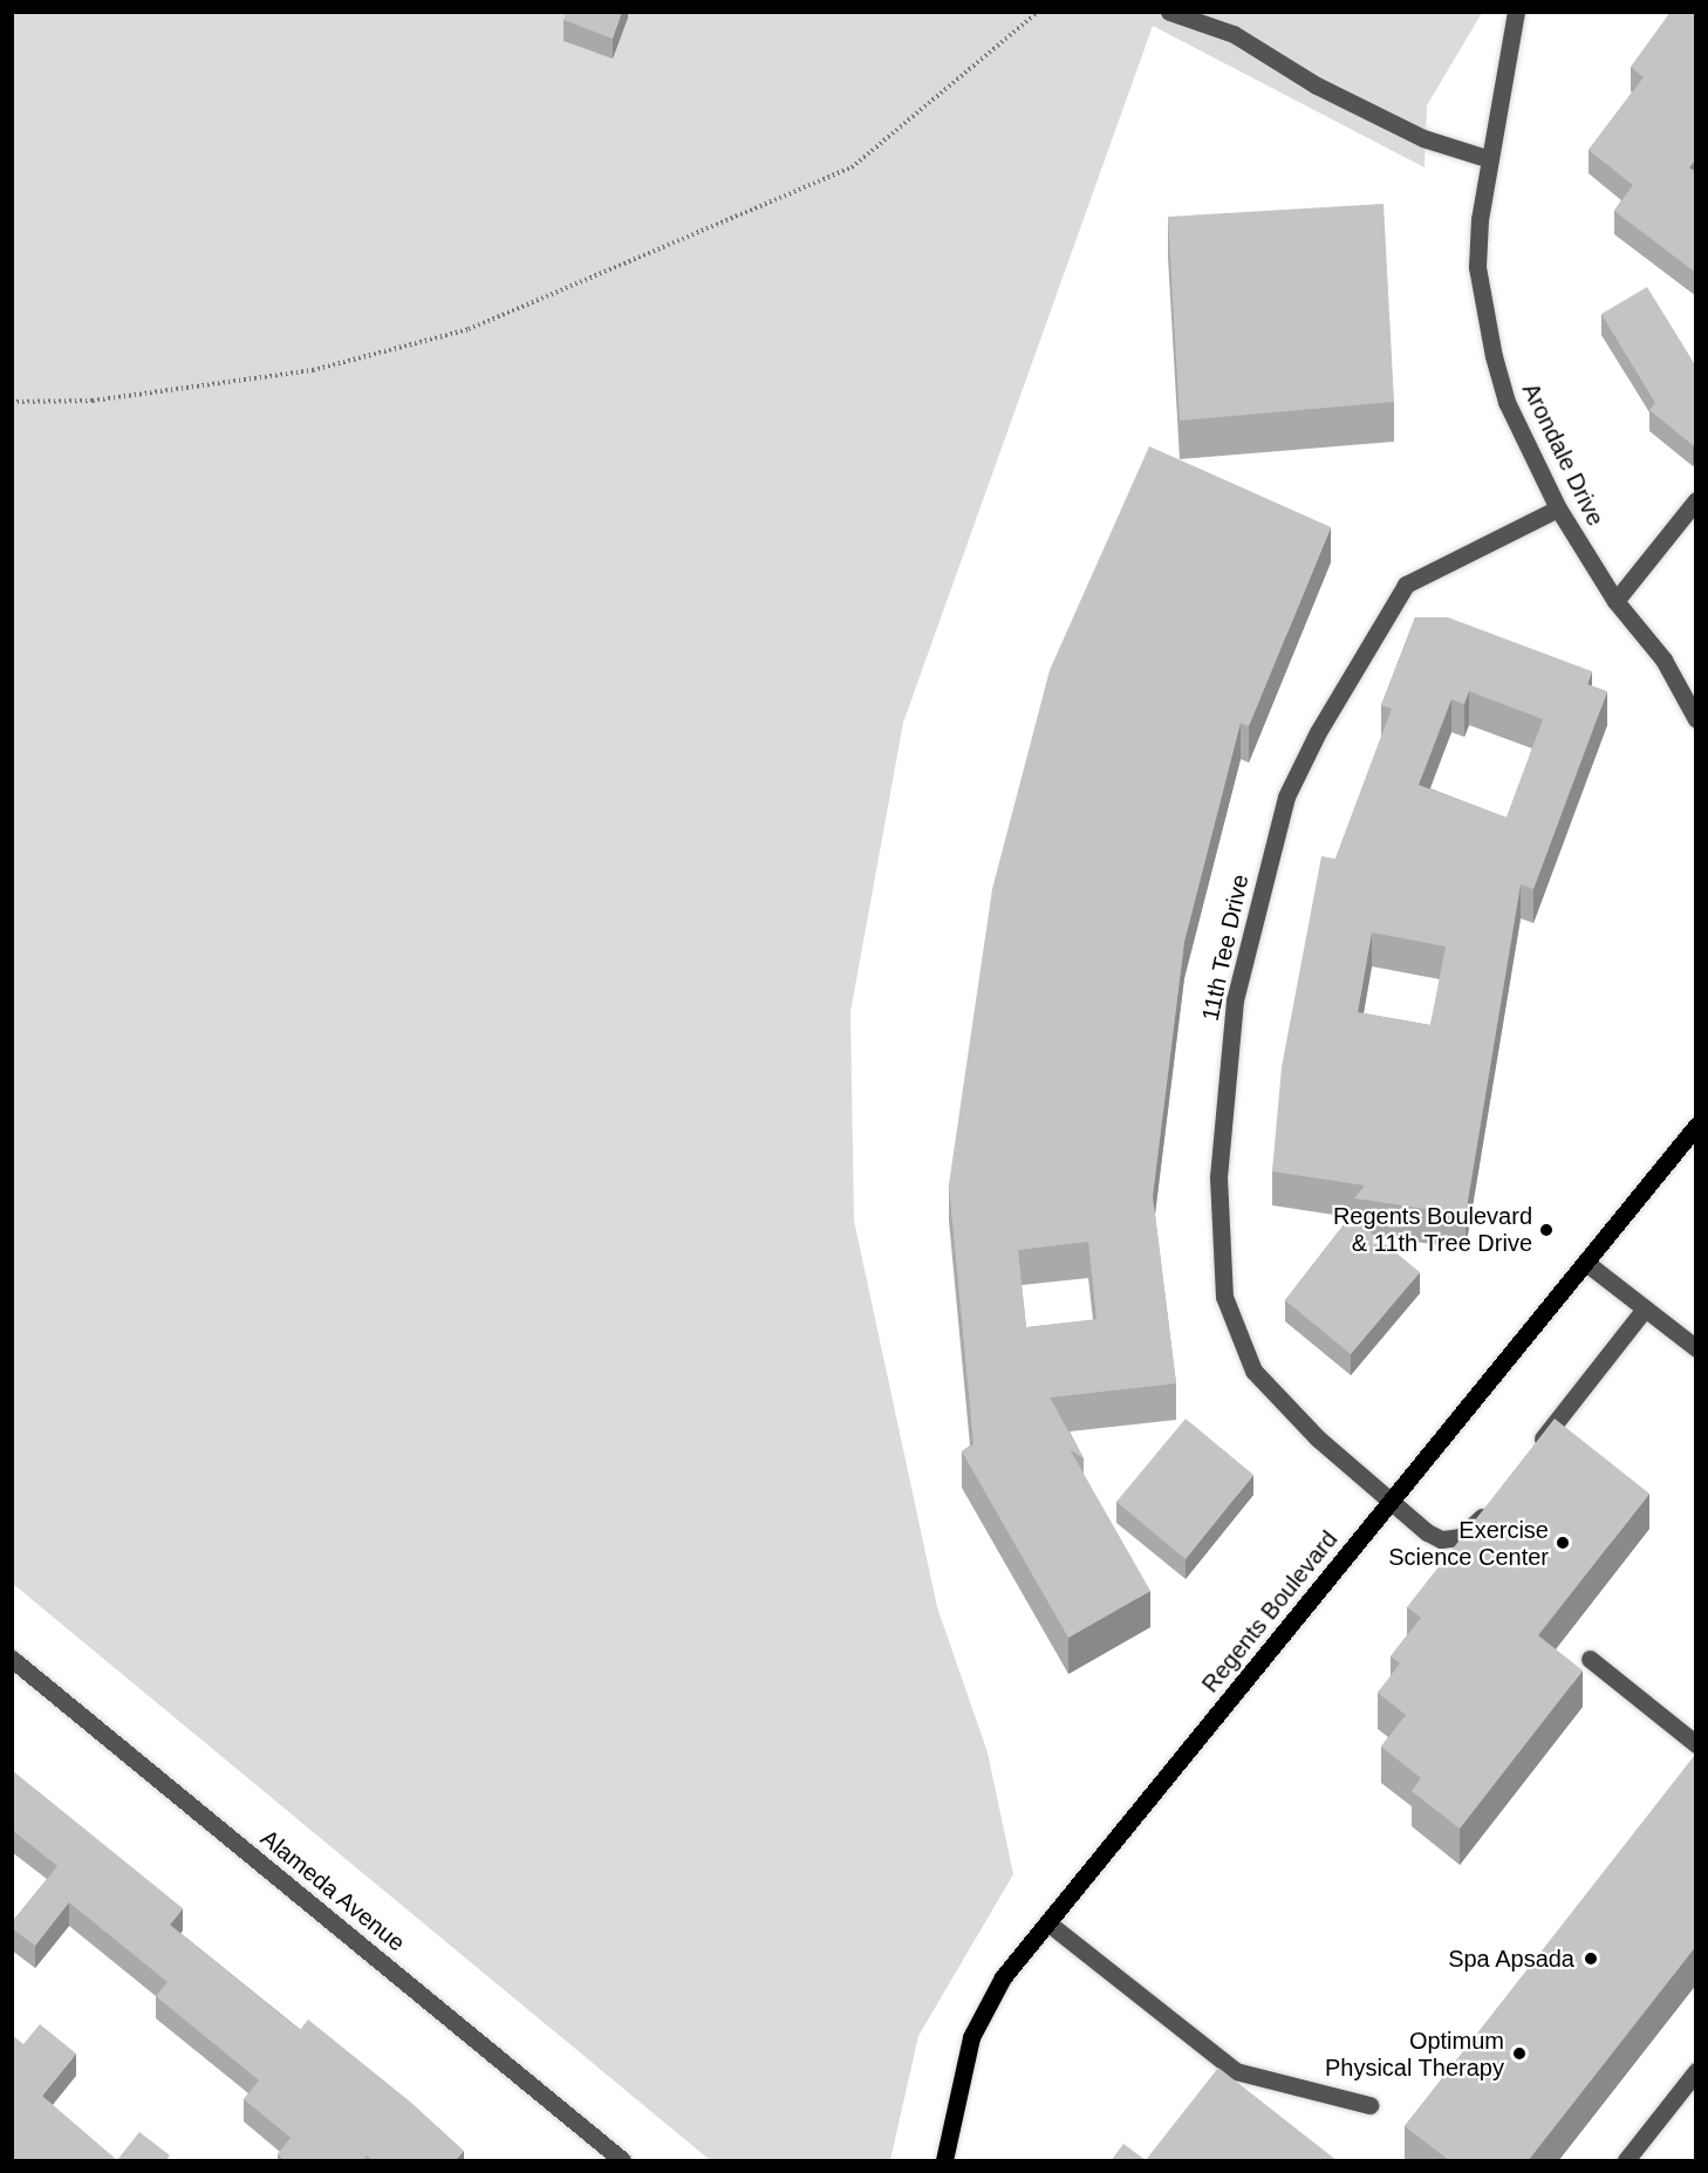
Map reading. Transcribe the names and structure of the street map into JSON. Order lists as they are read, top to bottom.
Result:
{
  "streets": {
    "main road": ["Regents Boulevard"],
    "street": ["Arondale Drive", "11th Tee Drive", "Alameda Avenue"]
  },
  "crossings": [
    ["Arondale Drive", "11th Tee Drive"],
    ["11th Tee Drive", "Regents Boulevard"]
  ],
  "places": [
    "Regents Boulevard & 11th Tree Drive",
    "Exercise Science Center",
    "Spa Apsada",
    "Optimum Physical Therapy"
  ]
}
